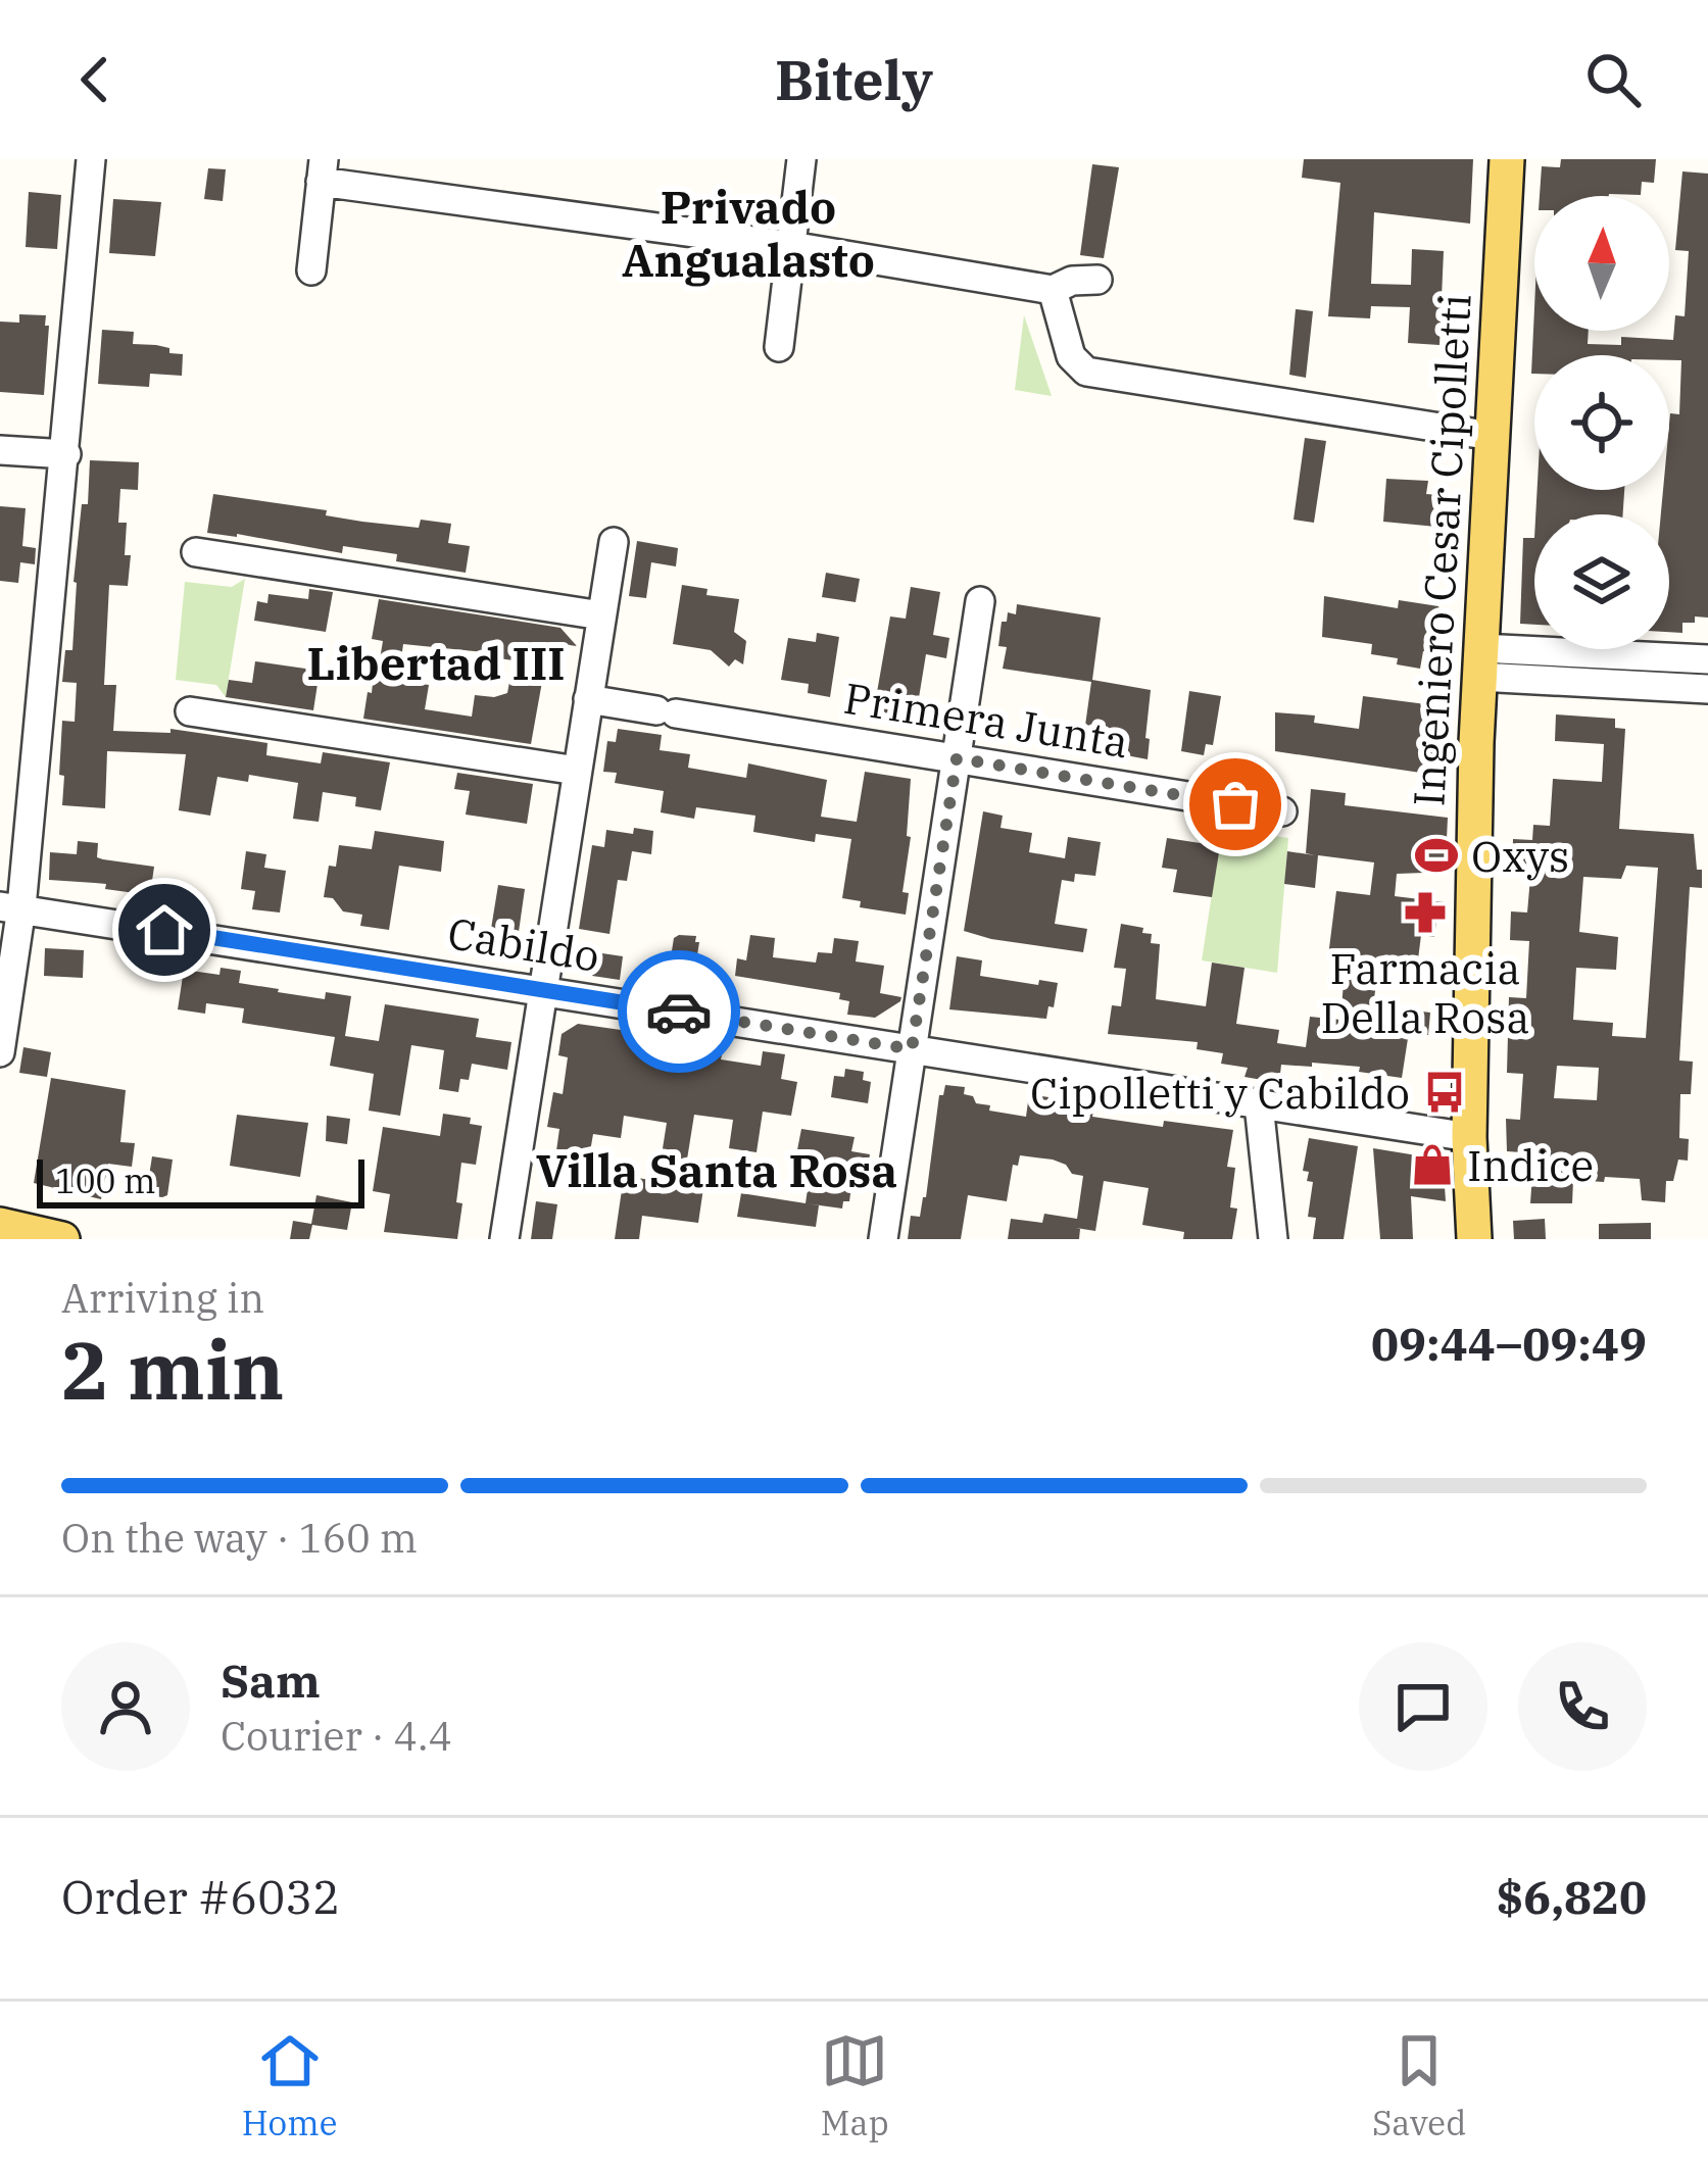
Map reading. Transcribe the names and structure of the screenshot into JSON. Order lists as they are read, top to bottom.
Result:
{
  "streets": {
    "main road": ["Ingeniero Cesar Cipolletti"],
    "street": ["Primera Junta", "Cabildo"]
  },
  "crossings": [
    ["Ingeniero Cesar Cipolletti", "Cabildo"]
  ],
  "districts": ["Privado Angualasto", "Libertad III", "Villa Santa Rosa"],
  "places": {
    "sports": ["Oxys"],
    "pharmacy": ["Farmacia Della Rosa"],
    "bus stop": ["Cipolletti y Cabildo"],
    "shop": ["Indice"]
  },
  "scale_bar": "100 m",
  "north": "top",
  "page": {
    "header": "Bitely",
    "scale": "100 m",
    "heading": ["2 min", "Arriving in", "09:44–09:49"],
    "panel": [
      "Sam",
      "Courier · 4.4",
      "Order #6032",
      "$6,820"
    ],
    "bar": "On the way · 160 m",
    "tabs": ["Home", "Map", "Saved"]
  }
}
